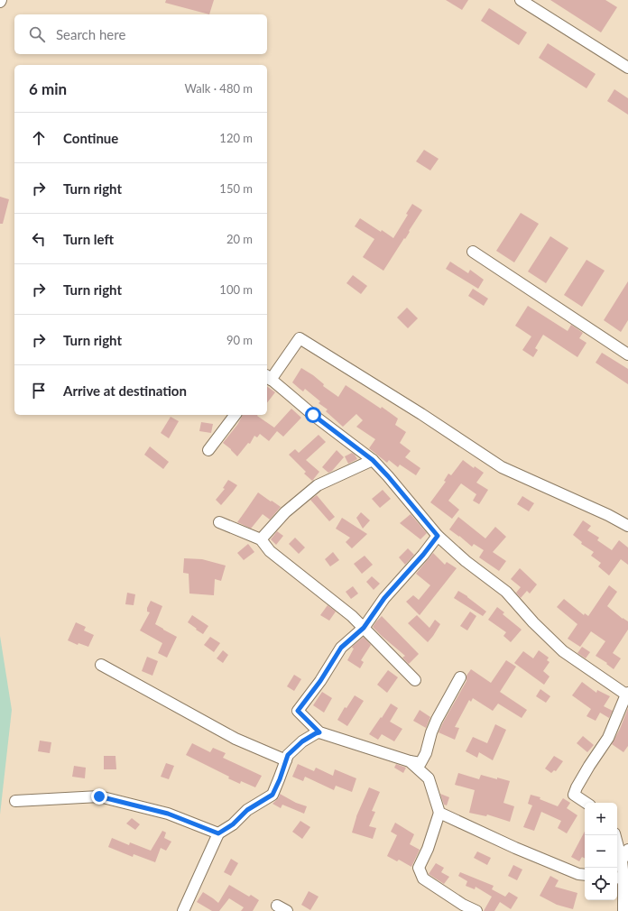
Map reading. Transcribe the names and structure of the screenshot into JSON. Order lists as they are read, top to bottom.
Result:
{
  "page": {
    "search": "Search here",
    "heading": ["6 min", "Walk · 480 m"],
    "list": [
      ["Continue", "120 m"],
      ["Turn right", "150 m"],
      ["Turn left", "20 m"],
      ["Turn right", "100 m"],
      ["Turn right", "90 m"],
      "Arrive at destination"
    ],
    "map_buttons": ["+", "−"]
  }
}
